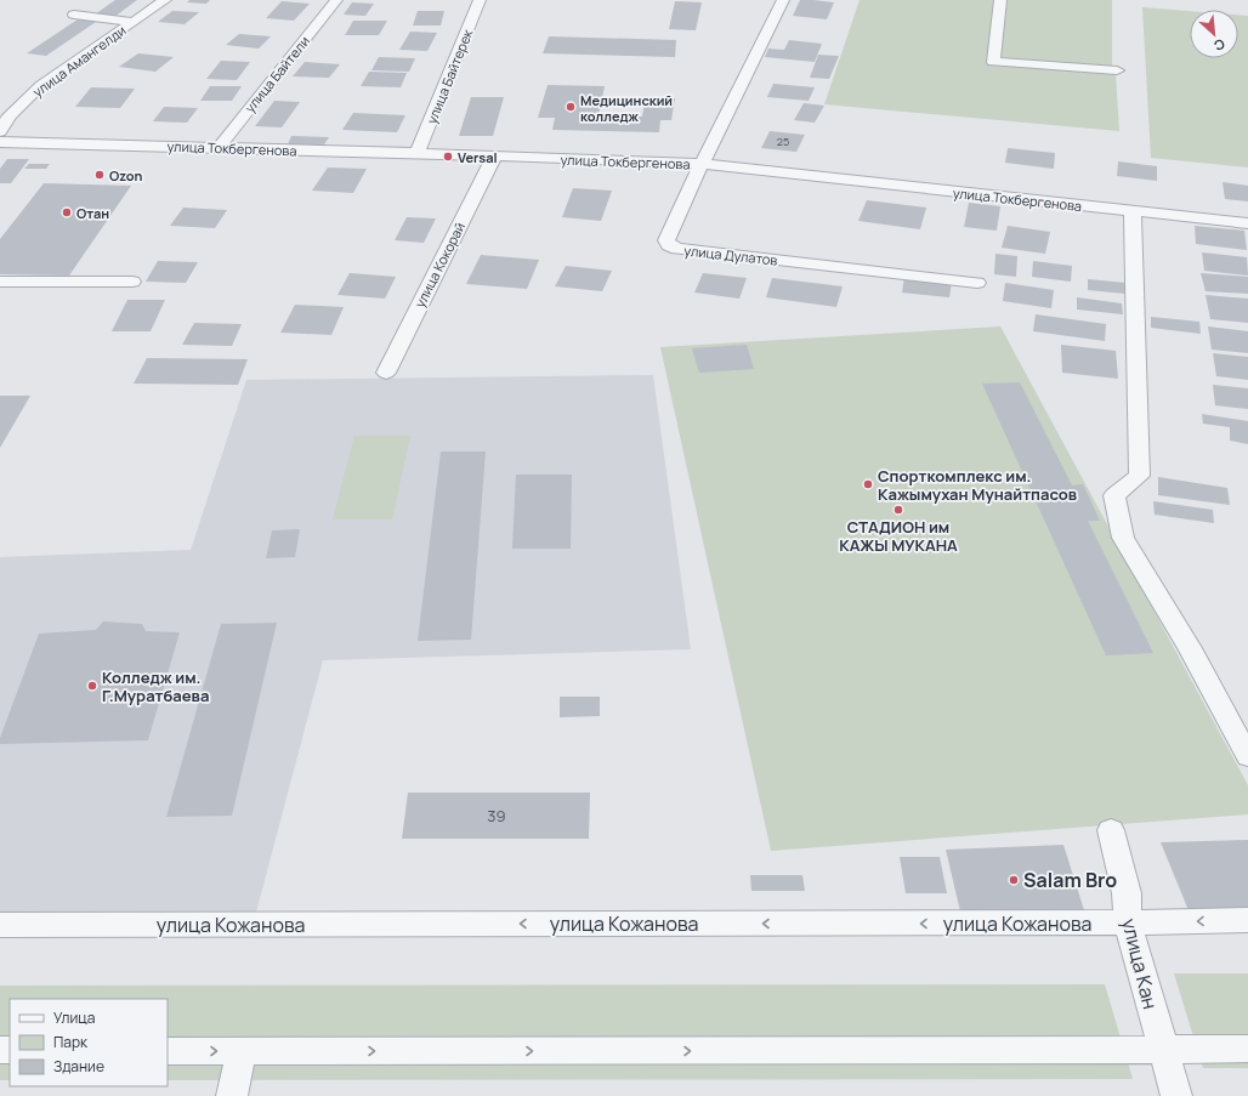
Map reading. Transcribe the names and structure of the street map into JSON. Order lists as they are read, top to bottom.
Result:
{
  "streets": {
    "street": [
      "улица Амангелди",
      "улица Байтели",
      "улица Байтерек",
      "улица Токбергенова",
      "улица Дулатов",
      "улица Кокорай",
      "улица Кожанова",
      "улица Кан"
    ]
  },
  "crossings": [
    ["улица Байтели", "улица Токбергенова"],
    ["улица Байтерек", "улица Токбергенова"],
    ["улица Токбергенова", "улица Дулатов"],
    ["улица Токбергенова", "улица Кокорай"],
    ["улица Кожанова", "улица Кан"]
  ],
  "places": [
    "Медицинский колледж",
    "Versal",
    "Ozon",
    "Отан",
    "Спорткомплекс им. Кажымухан Мунайтпасов",
    "СТАДИОН им КАЖЫ МУКАНА",
    "Колледж им. Г.Муратбаева",
    "Salam Bro"
  ],
  "house_numbers": ["25", "39"],
  "legend": ["Улица", "Парк", "Здание"],
  "north": "bottom right"
}
